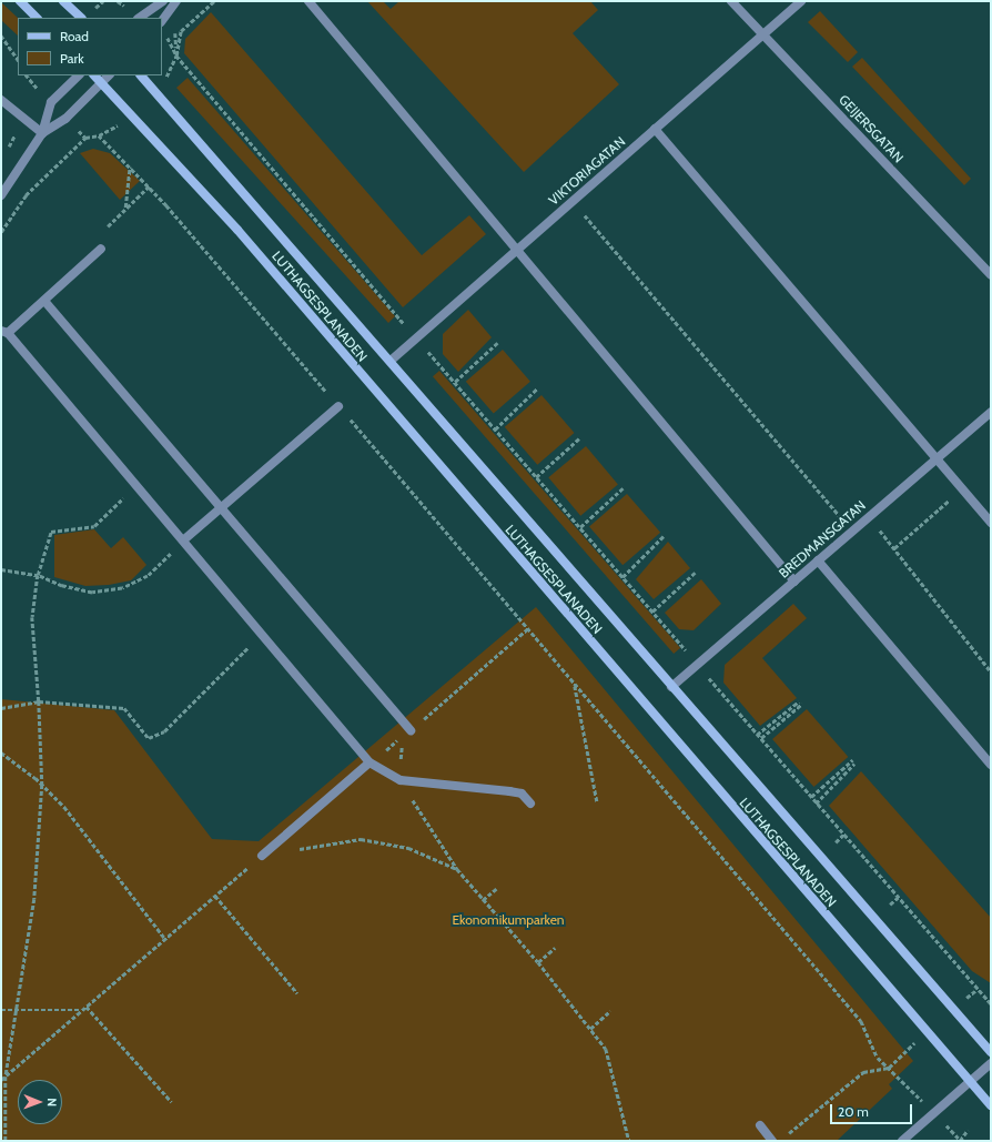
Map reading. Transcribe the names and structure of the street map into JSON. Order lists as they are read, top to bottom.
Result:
{
  "streets": {
    "main road": ["LUTHAGSESPLANADEN"],
    "street": ["GEIJERSGATAN", "VIKTORIAGATAN", "BREDMANSGATAN"]
  },
  "crossings": [
    ["GEIJERSGATAN", "VIKTORIAGATAN"],
    ["VIKTORIAGATAN", "LUTHAGSESPLANADEN"],
    ["LUTHAGSESPLANADEN", "BREDMANSGATAN"]
  ],
  "parks": ["Ekonomikumparken"],
  "legend": ["Road", "Park"],
  "scale_bar": "20 m",
  "north": "right"
}
